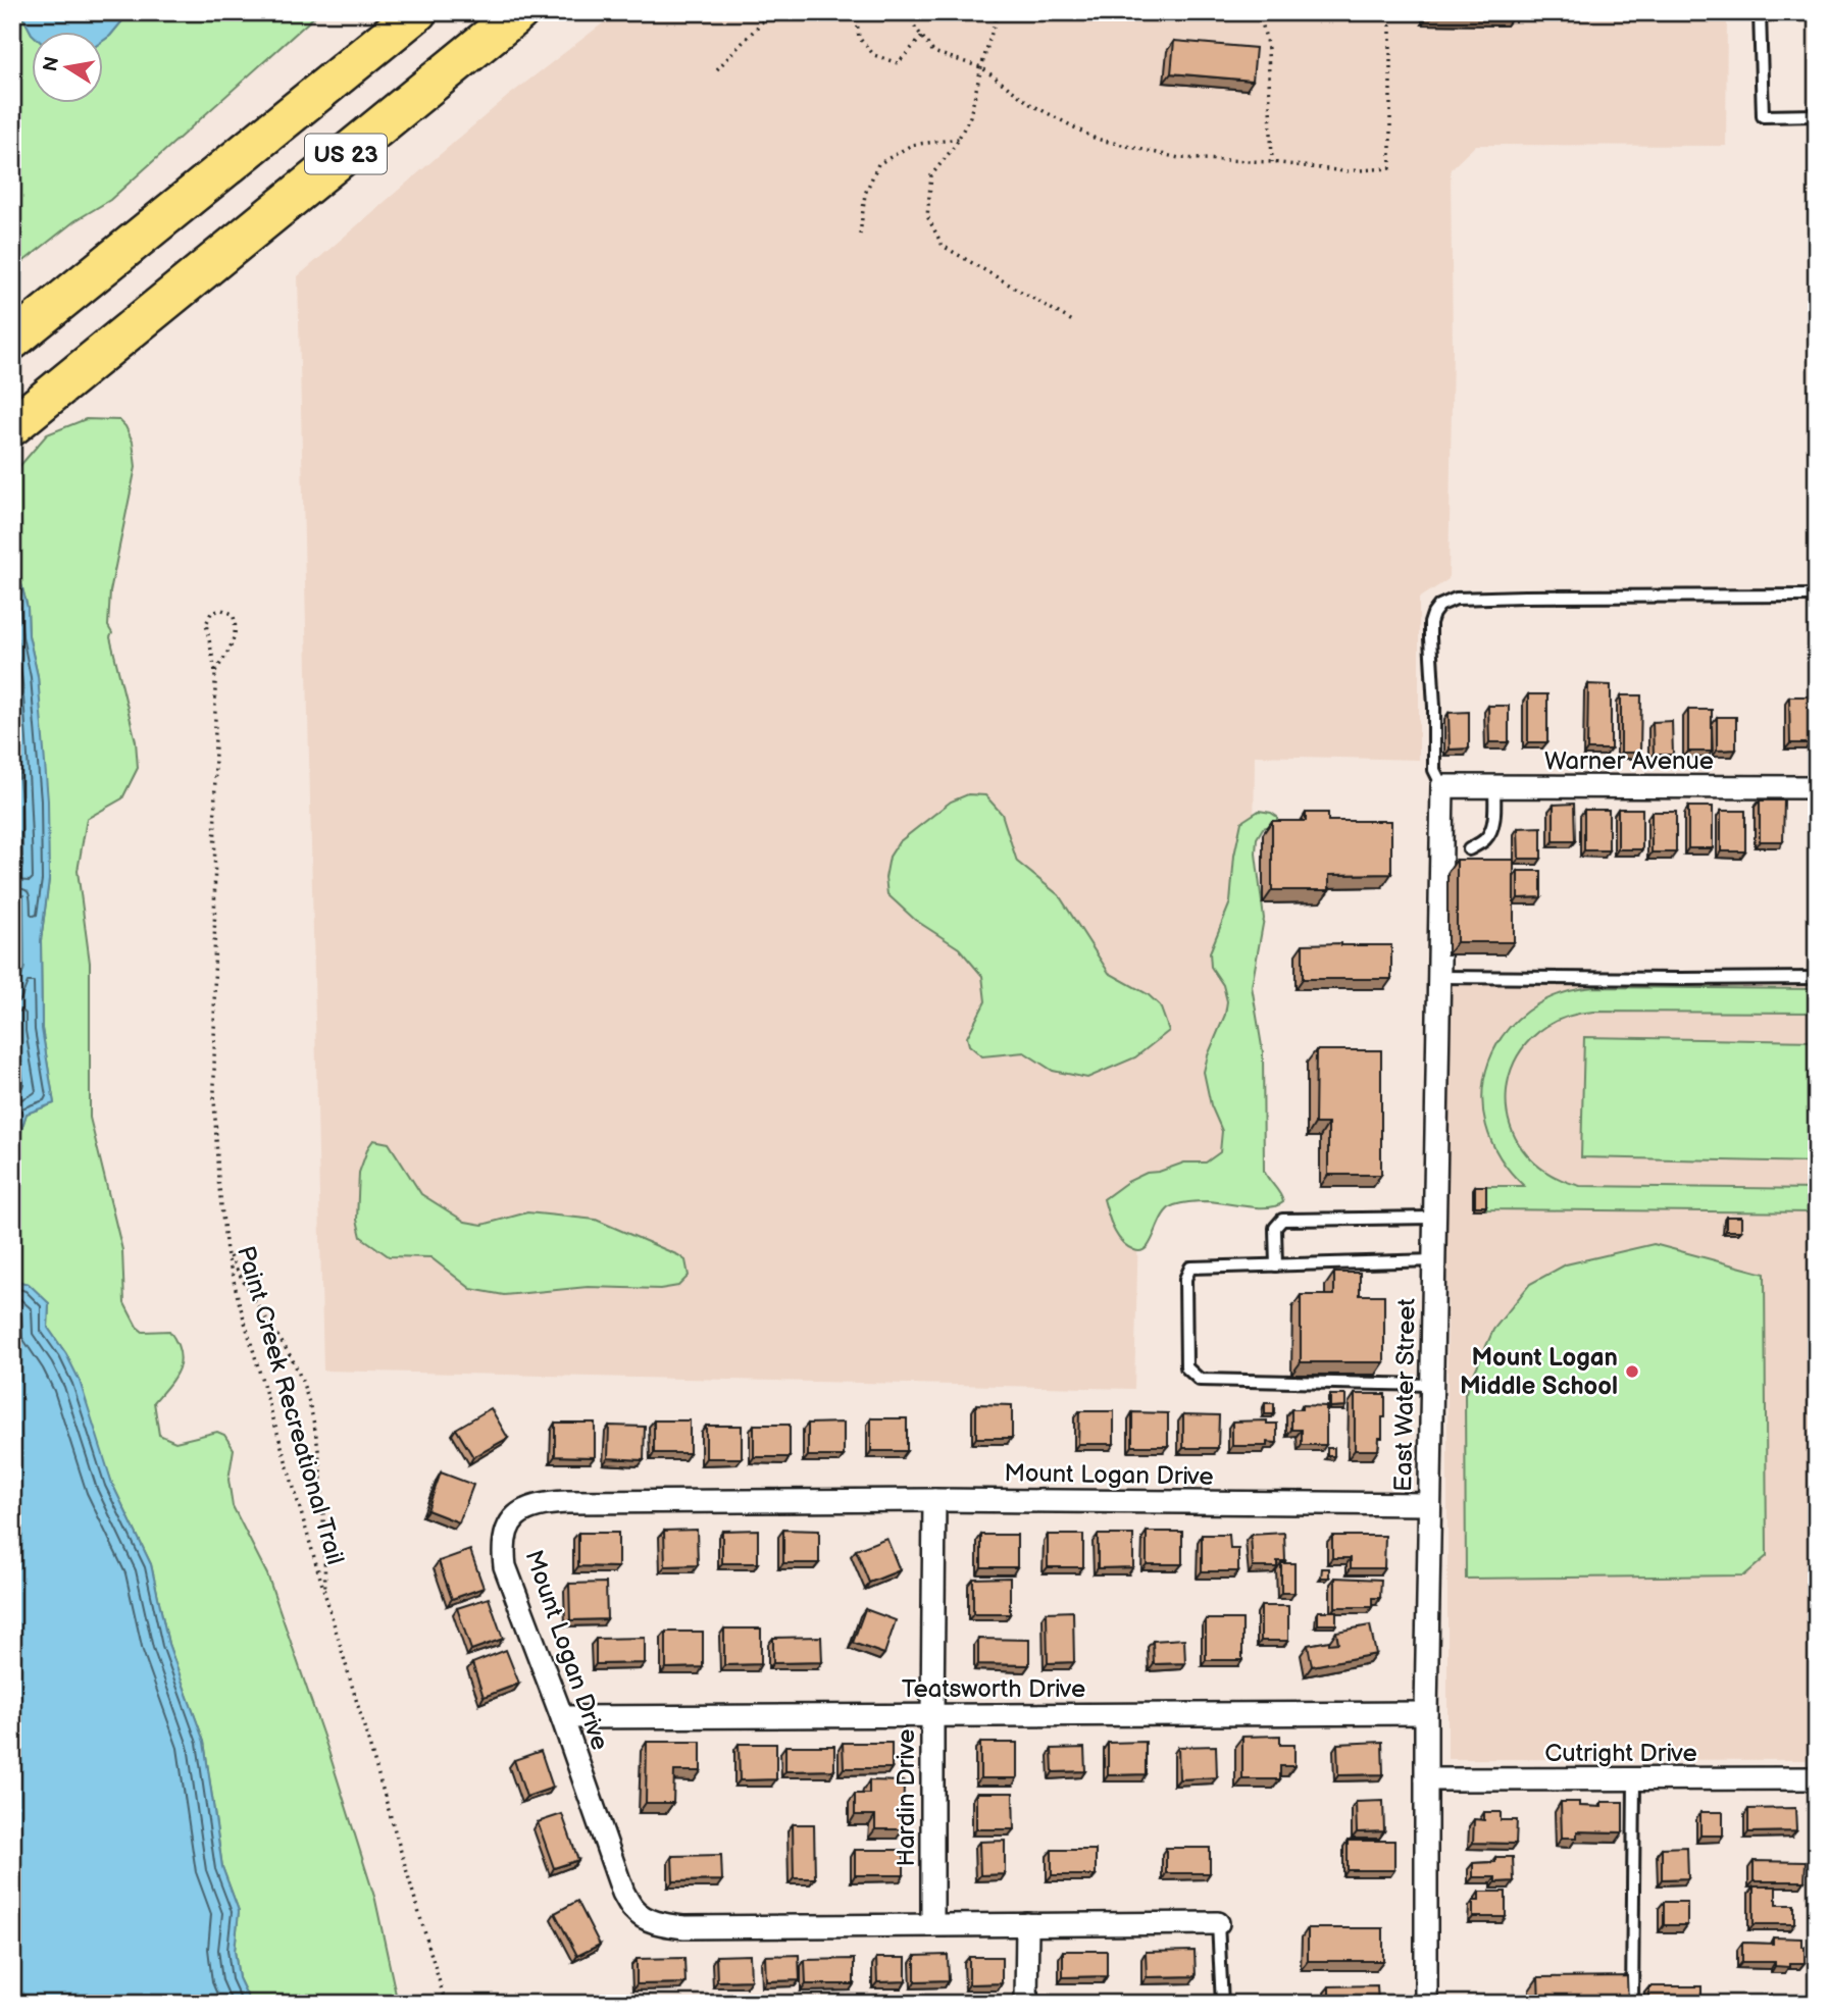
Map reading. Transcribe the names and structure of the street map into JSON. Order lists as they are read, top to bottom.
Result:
{
  "streets": {
    "highway": ["US 23"],
    "street": [
      "Warner Avenue",
      "East Water Street",
      "Mount Logan Drive",
      "Teatsworth Drive",
      "Cutright Drive",
      "Hardin Drive"
    ],
    "path": ["Paint Creek Recreational Trail"]
  },
  "crossings": [
    ["Warner Avenue", "East Water Street"],
    ["East Water Street", "Mount Logan Drive"],
    ["East Water Street", "Teatsworth Drive"],
    ["East Water Street", "Cutright Drive"],
    ["Mount Logan Drive", "Teatsworth Drive"],
    ["Mount Logan Drive", "Hardin Drive"],
    ["Teatsworth Drive", "Hardin Drive"]
  ],
  "places": ["Mount Logan Middle School"],
  "north": "left"
}
